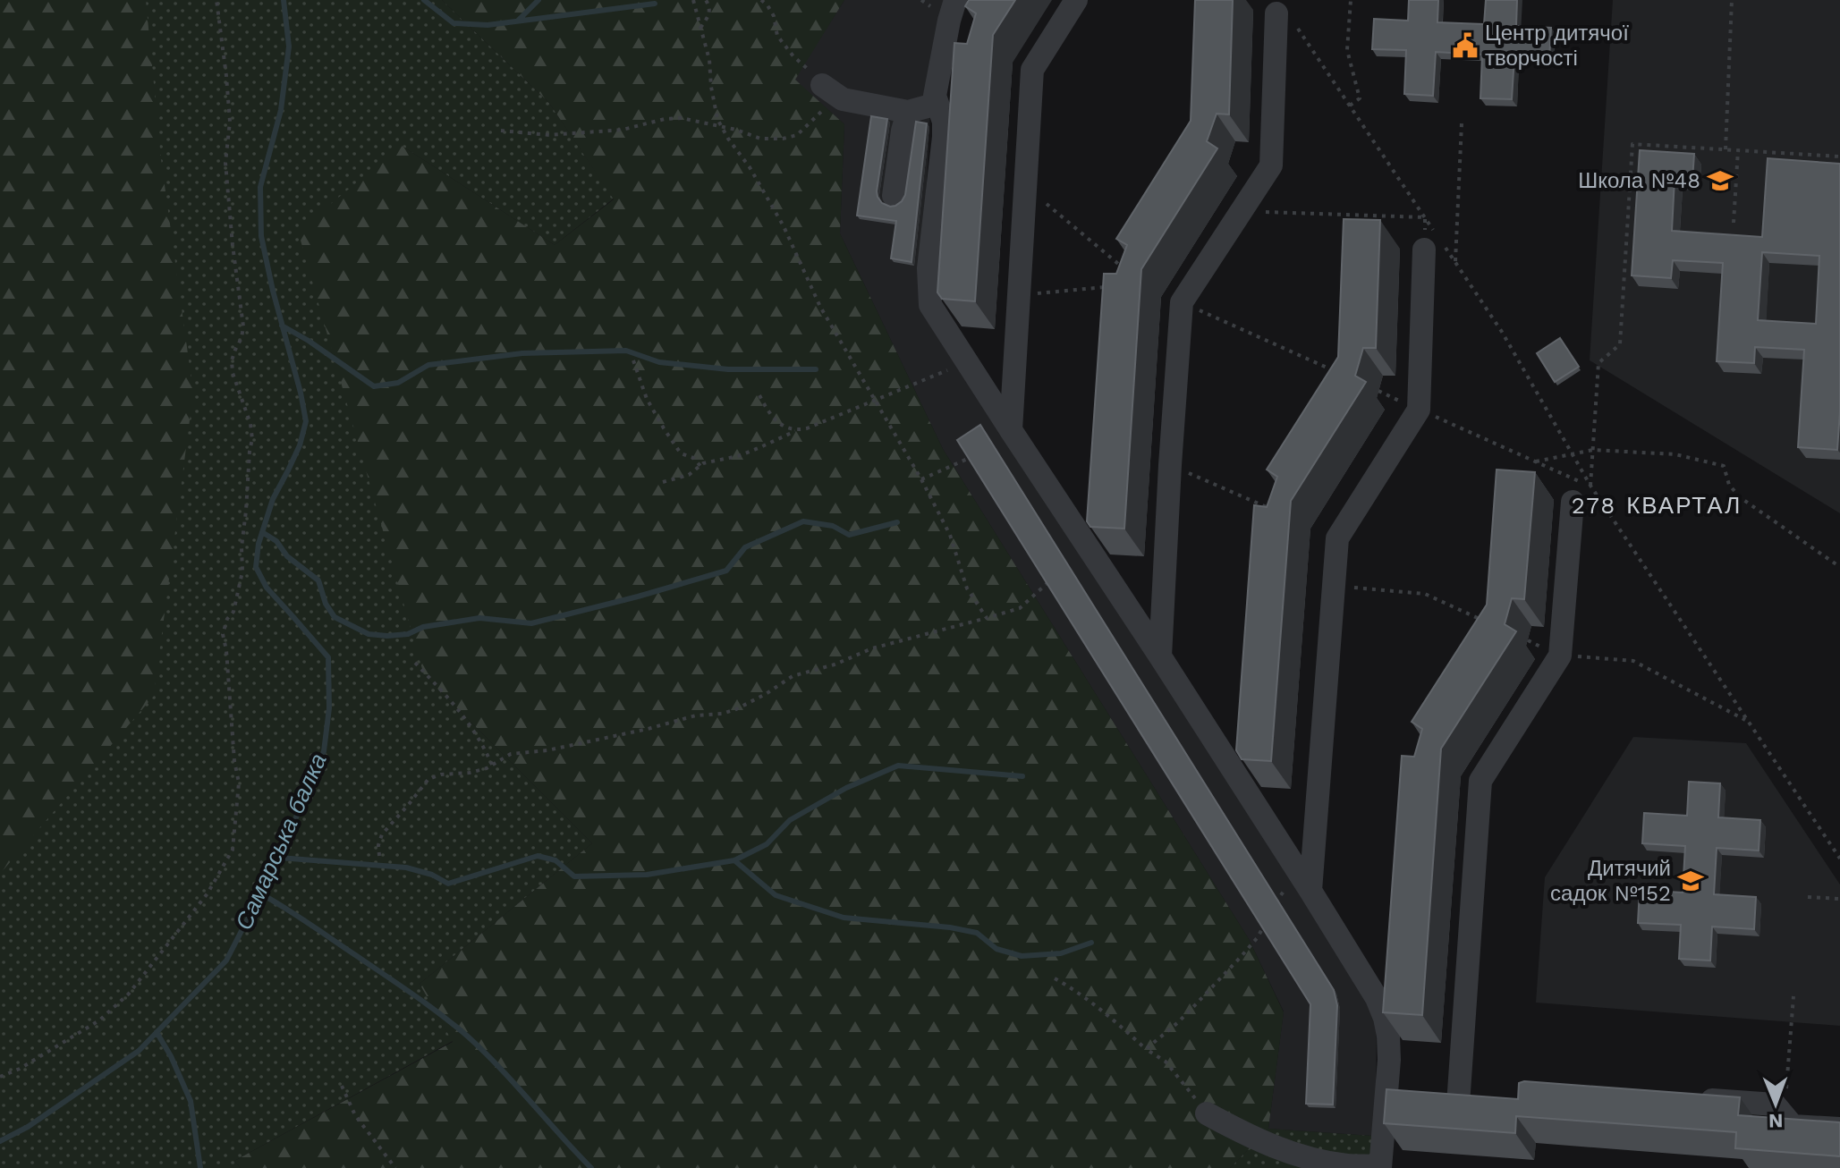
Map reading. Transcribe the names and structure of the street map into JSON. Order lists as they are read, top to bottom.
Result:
{
  "districts": ["278 КВАРТАЛ"],
  "water": ["Самарська балка"],
  "places": {
    "public building": ["Центр дитячої творчості"],
    "school or university": ["Школа №48", "Дитячий садок №152"]
  },
  "north": "bottom"
}
